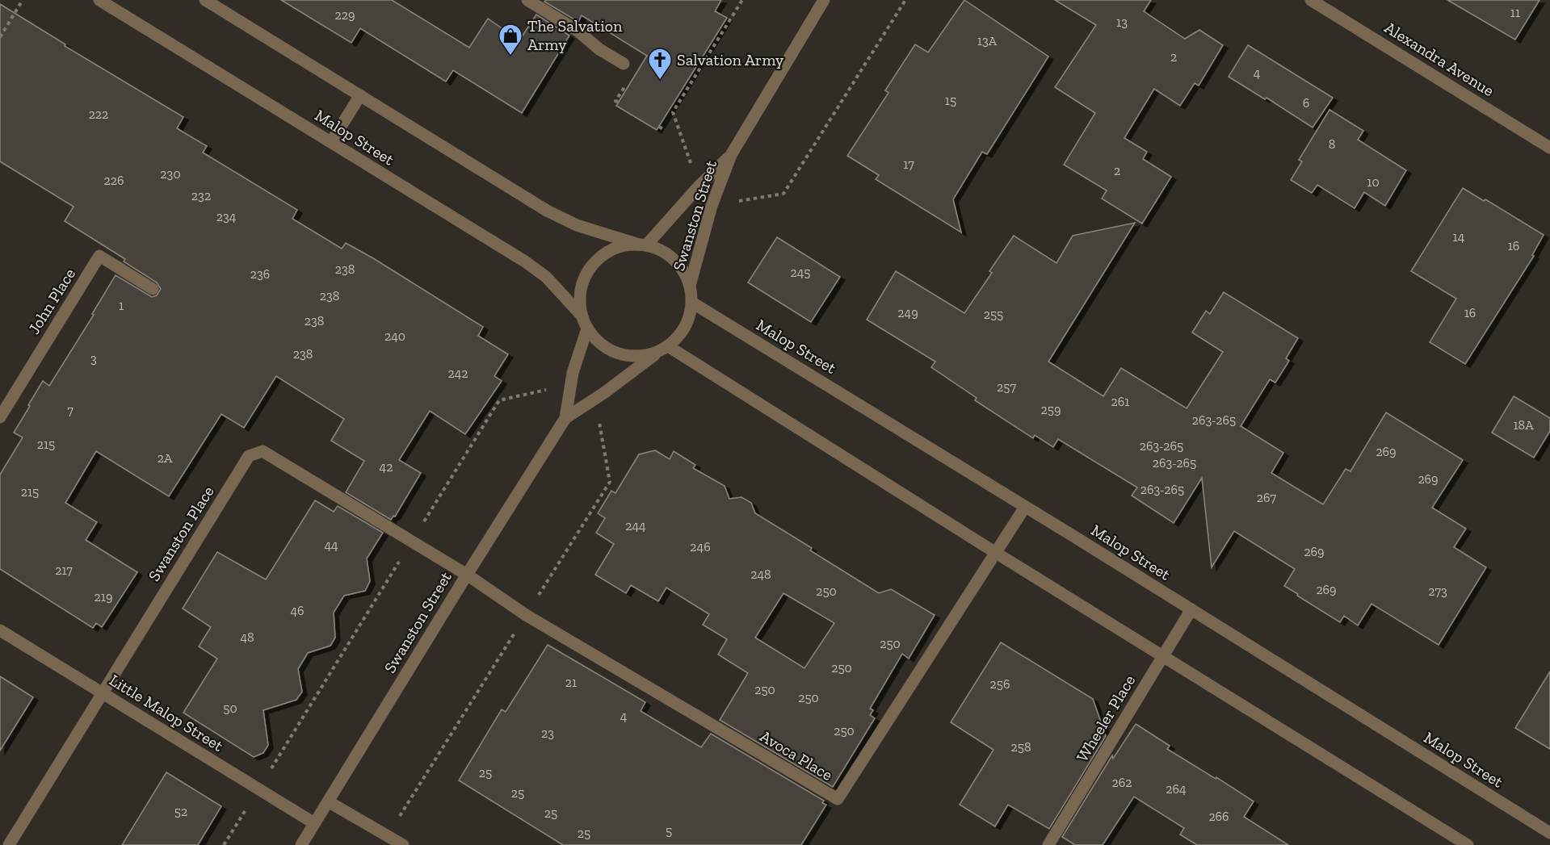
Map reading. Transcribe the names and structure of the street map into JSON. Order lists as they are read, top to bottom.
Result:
{
  "streets": {
    "street": [
      "Alexandra Avenue",
      "Malop Street",
      "Swanston Street",
      "John Place",
      "Swanston Place",
      "Little Malop Street",
      "Wheeler Place",
      "Avoca Place"
    ]
  },
  "crossings": [
    ["Malop Street", "Swanston Street"],
    ["Malop Street", "Wheeler Place"],
    ["Malop Street", "Avoca Place"],
    ["Swanston Street", "Swanston Place"],
    ["Swanston Street", "Little Malop Street"],
    ["Swanston Street", "Avoca Place"],
    ["Swanston Place", "Little Malop Street"],
    ["Swanston Place", "Avoca Place"]
  ],
  "places": {
    "shop": ["The Salvation Army"],
    "church": ["Salvation Army"]
  },
  "house_numbers": [
    "11",
    "229",
    "13",
    "13A",
    "2",
    "4",
    "15",
    "6",
    "222",
    "8",
    "17",
    "2",
    "230",
    "226",
    "10",
    "232",
    "234",
    "14",
    "16",
    "238",
    "245",
    "236",
    "238",
    "1",
    "249",
    "16",
    "255",
    "238",
    "240",
    "238",
    "3",
    "242",
    "257",
    "261",
    "259",
    "7",
    "263-265",
    "18A",
    "215",
    "263-265",
    "269",
    "2A",
    "263-265",
    "42",
    "269",
    "263-265",
    "215",
    "267",
    "244",
    "44",
    "246",
    "269",
    "217",
    "248",
    "269",
    "250",
    "273",
    "219",
    "46",
    "48",
    "250",
    "250",
    "21",
    "256",
    "250",
    "250",
    "50",
    "4",
    "250",
    "23",
    "258",
    "25",
    "262",
    "264",
    "25",
    "52",
    "25",
    "266",
    "5",
    "25"
  ]
}
